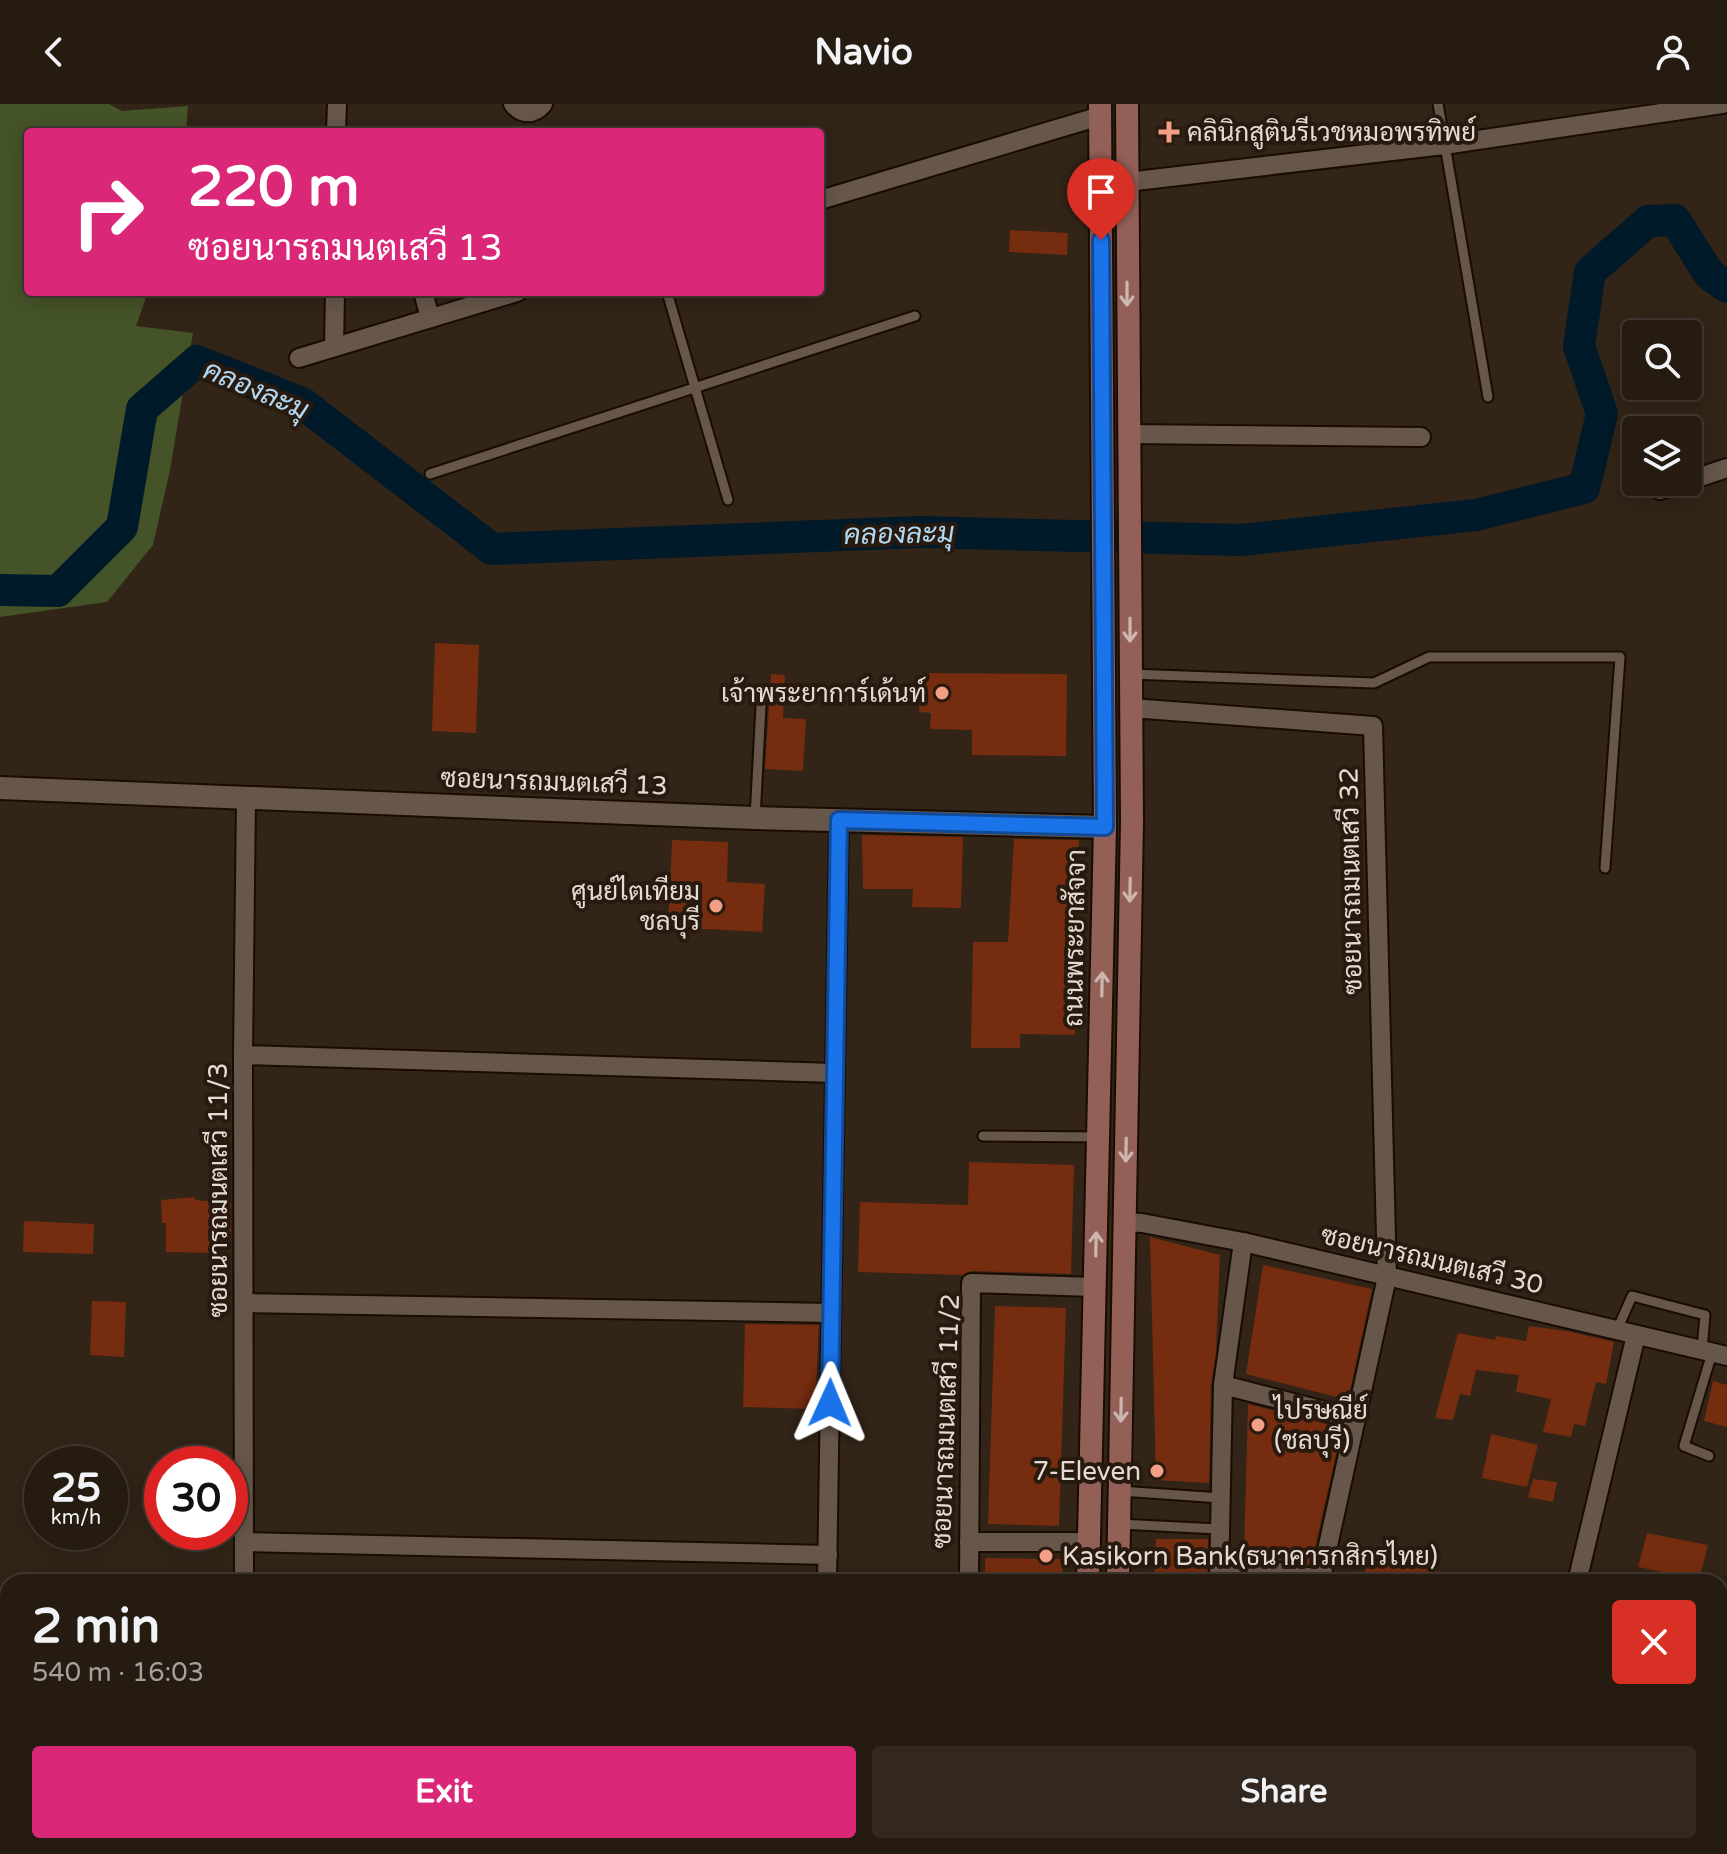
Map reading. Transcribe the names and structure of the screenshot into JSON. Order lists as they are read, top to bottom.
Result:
{
  "streets": {
    "main road": ["ถนนพระยาสัจจา"],
    "street": [
      "ซอยนารถมนตเสวี 13",
      "ซอยนารถมนตเสวี 32",
      "ซอยนารถมนตเสวี 11/3",
      "ซอยนารถมนตเสวี 30",
      "ซอยนารถมนตเสวี 11/2"
    ]
  },
  "crossings": [
    ["ซอยนารถมนตเสวี 13", "ถนนพระยาสัจจา"],
    ["ซอยนารถมนตเสวี 13", "ซอยนารถมนตเสวี 11/3"],
    ["ซอยนารถมนตเสวี 32", "ถนนพระยาสัจจา"],
    ["ซอยนารถมนตเสวี 32", "ซอยนารถมนตเสวี 30"],
    ["ถนนพระยาสัจจา", "ซอยนารถมนตเสวี 30"],
    ["ถนนพระยาสัจจา", "ซอยนารถมนตเสวี 11/2"]
  ],
  "water": ["คลองละมุ"],
  "places": {
    "health": ["คลินิกสูตินรีเวชหมอพรทิพย์"],
    "other": [
      "เจ้าพระยาการ์เด้นท์",
      "ศูนย์ไตเทียม ชลบุรี",
      "ไปรษณีย์ (ชลบุรี)",
      "7-Eleven",
      "Kasikorn Bank(ธนาคารกสิกรไทย)"
    ]
  },
  "page": {
    "header": "Navio",
    "turn": ["220 m", "ซอยนารถมนตเสวี 13"],
    "speed": "25 km/h",
    "limit": "30",
    "heading": ["2 min", "540 m · 16:03"],
    "buttons": ["Exit", "Share"]
  }
}
